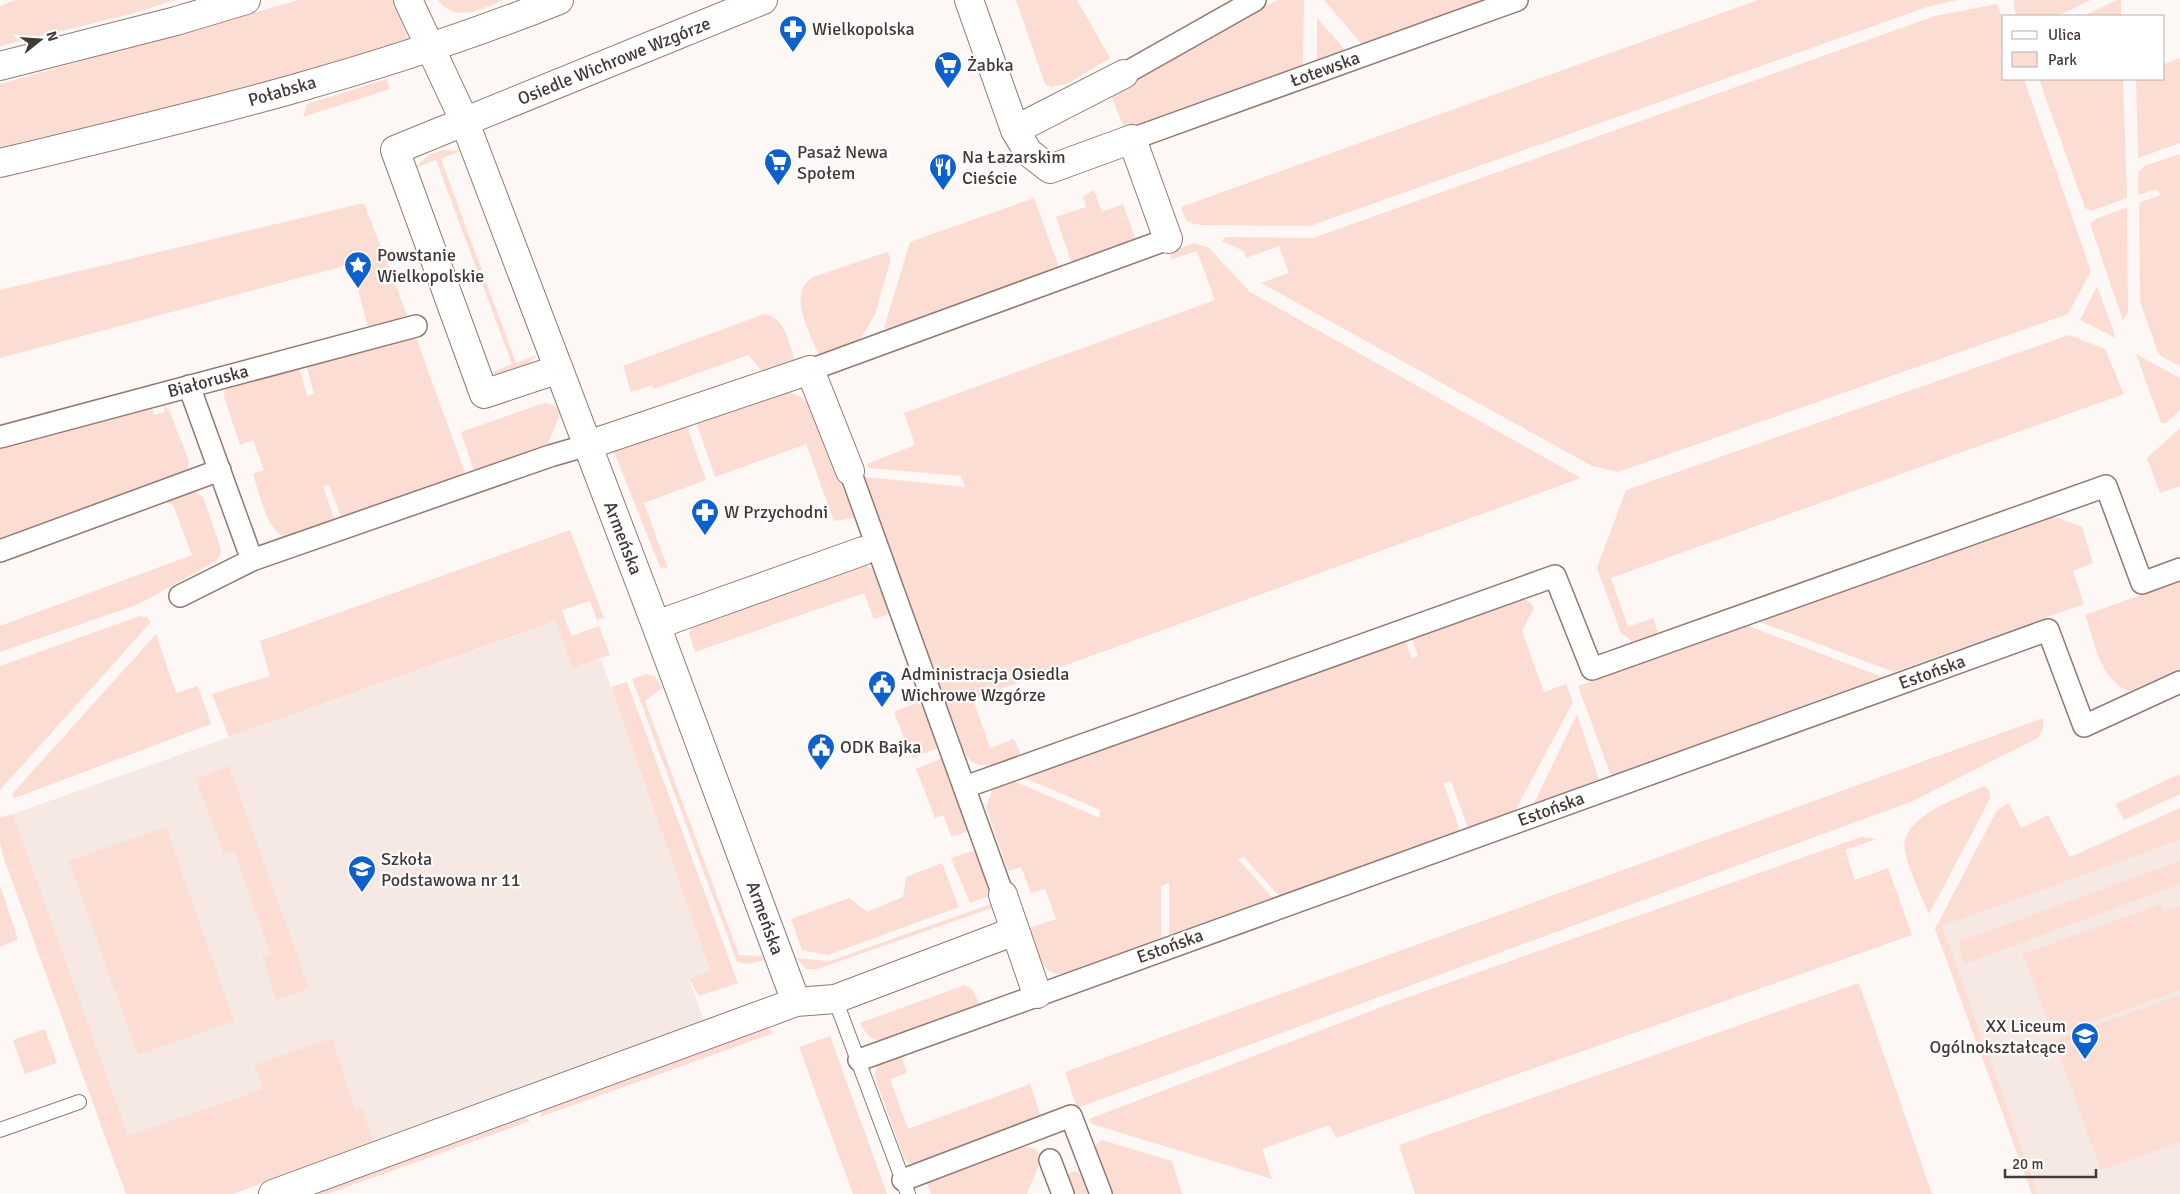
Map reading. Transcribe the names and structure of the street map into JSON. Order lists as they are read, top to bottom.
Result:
{
  "streets": {
    "street": [
      "Osiedle Wichrowe Wzgórze",
      "Łotewska",
      "Połabska",
      "Białoruska",
      "Armeńska",
      "Estońska"
    ]
  },
  "crossings": [
    ["Osiedle Wichrowe Wzgórze", "Armeńska"],
    ["Połabska", "Armeńska"]
  ],
  "places": {
    "pharmacy": ["Wielkopolska", "W Przychodni"],
    "supermarket": ["Żabka", "Pasaż Newa Społem"],
    "restaurant": ["Na Łazarskim Cieście"],
    "place": ["Powstanie Wielkopolskie"],
    "public building": ["Administracja Osiedla Wichrowe Wzgórze", "ODK Bajka"],
    "school or university": ["Szkoła Podstawowa nr 11", "XX Liceum Ogólnokształcące"]
  },
  "legend": ["Ulica", "Park"],
  "scale_bar": "20 m",
  "north": "right"
}
